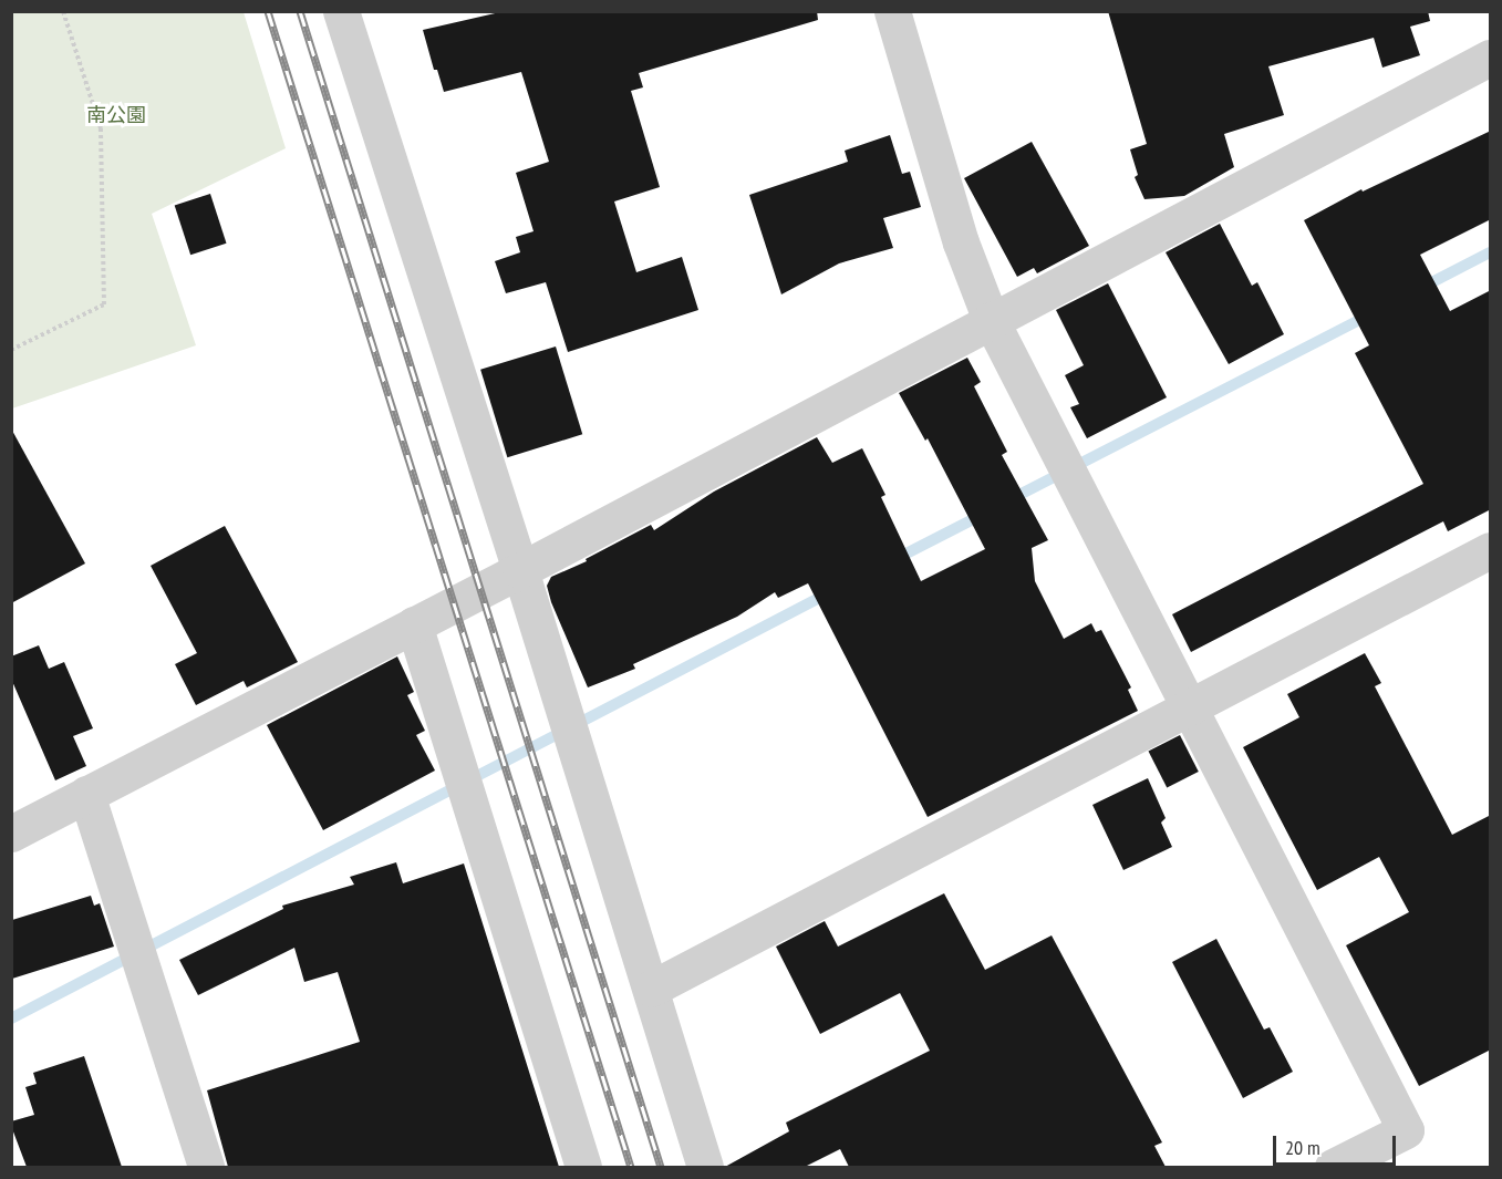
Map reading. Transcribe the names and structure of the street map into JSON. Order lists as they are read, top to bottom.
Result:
{
  "parks": ["南公園"],
  "scale_bar": "20 m"
}
